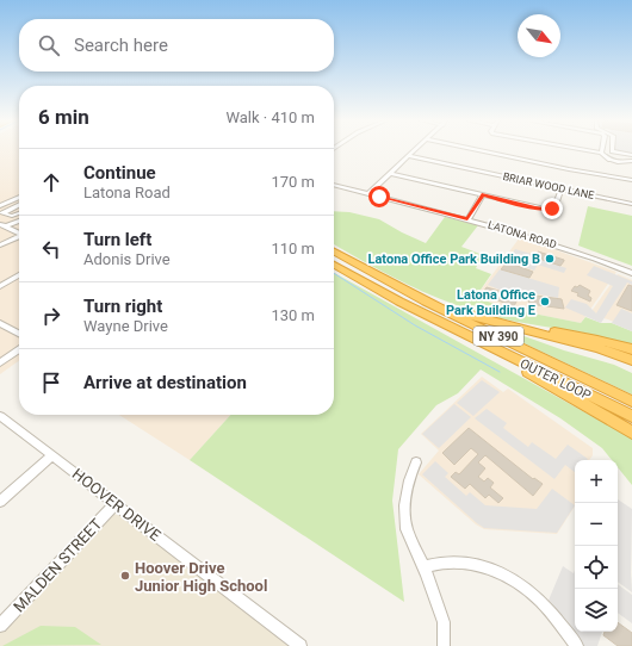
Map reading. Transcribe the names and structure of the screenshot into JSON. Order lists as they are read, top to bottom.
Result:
{
  "streets": {
    "highway": ["NY 390", "OUTER LOOP"],
    "street": [
      "BRIAR WOOD LANE",
      "LATONA ROAD",
      "HOOVER DRIVE",
      "MALDEN STREET"
    ]
  },
  "crossings": [
    ["HOOVER DRIVE", "MALDEN STREET"]
  ],
  "places": ["Latona Office Park Building B", "Latona Office Park Building E", "Hoover Drive Junior High School"],
  "north": "bottom right",
  "page": {
    "search": "Search here",
    "heading": ["6 min", "Walk · 410 m"],
    "list": [
      ["Continue", "Latona Road", "170 m"],
      ["Turn left", "Adonis Drive", "110 m"],
      ["Turn right", "Wayne Drive", "130 m"],
      "Arrive at destination"
    ],
    "map_buttons": ["+", "−"]
  }
}
